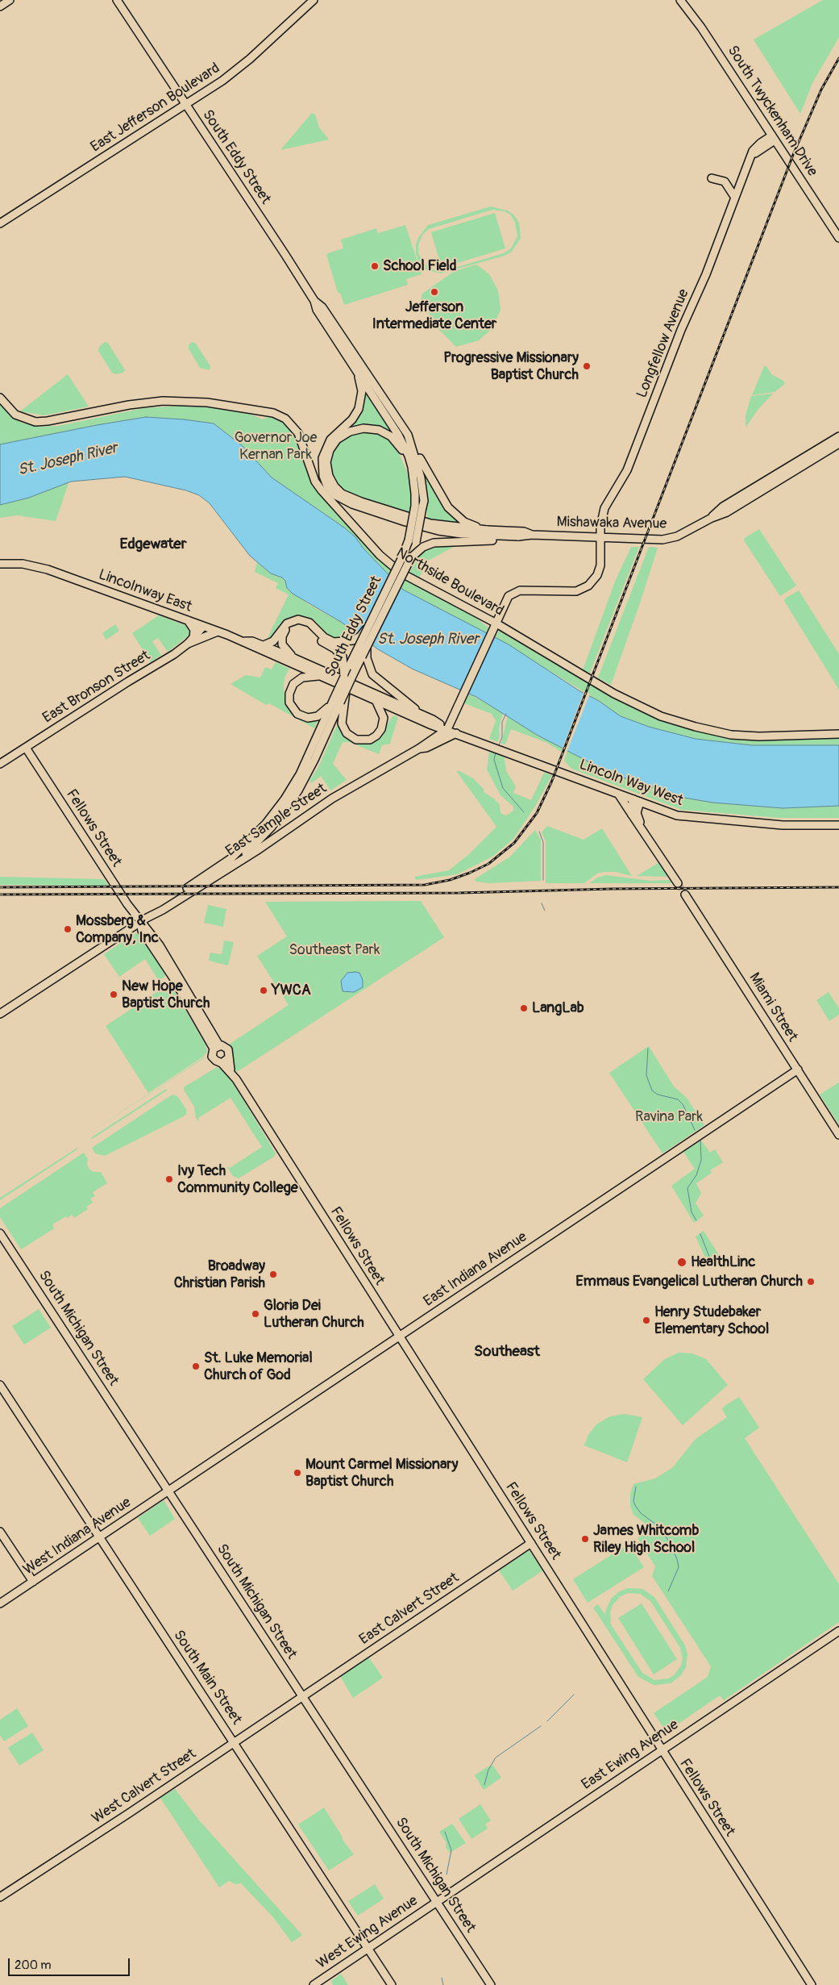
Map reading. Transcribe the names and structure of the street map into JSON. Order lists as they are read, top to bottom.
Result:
{
  "streets": {
    "main road": [
      "East Jefferson Boulevard",
      "South Twyckenham Drive",
      "South Eddy Street",
      "Longfellow Avenue",
      "Mishawaka Avenue",
      "Northside Boulevard",
      "Lincolnway East",
      "East Bronson Street",
      "Lincoln Way West",
      "East Sample Street",
      "Fellows Street",
      "Miami Street",
      "East Indiana Avenue",
      "South Michigan Street",
      "West Indiana Avenue",
      "East Calvert Street",
      "South Main Street",
      "East Ewing Avenue",
      "West Calvert Street",
      "West Ewing Avenue"
    ]
  },
  "crossings": [
    ["East Jefferson Boulevard", "South Eddy Street"],
    ["South Twyckenham Drive", "Longfellow Avenue"],
    ["South Eddy Street", "East Sample Street"],
    ["South Eddy Street", "Fellows Street"],
    ["Longfellow Avenue", "Mishawaka Avenue"],
    ["Longfellow Avenue", "Northside Boulevard"],
    ["Lincolnway East", "East Bronson Street"],
    ["Lincolnway East", "Lincoln Way West"],
    ["East Bronson Street", "Fellows Street"],
    ["Lincoln Way West", "East Sample Street"],
    ["East Sample Street", "Fellows Street"],
    ["Fellows Street", "East Indiana Avenue"],
    ["Fellows Street", "East Calvert Street"],
    ["Fellows Street", "East Ewing Avenue"],
    ["Miami Street", "East Indiana Avenue"],
    ["East Indiana Avenue", "South Michigan Street"],
    ["East Indiana Avenue", "West Indiana Avenue"],
    ["South Michigan Street", "West Indiana Avenue"],
    ["South Michigan Street", "East Calvert Street"],
    ["South Michigan Street", "East Ewing Avenue"],
    ["South Michigan Street", "West Calvert Street"],
    ["South Michigan Street", "West Ewing Avenue"],
    ["West Indiana Avenue", "South Main Street"],
    ["East Calvert Street", "West Calvert Street"],
    ["South Main Street", "West Calvert Street"],
    ["South Main Street", "West Ewing Avenue"],
    ["East Ewing Avenue", "West Ewing Avenue"]
  ],
  "districts": ["Edgewater", "Southeast"],
  "water": ["St. Joseph River"],
  "parks": ["Governor Joe Kernan Park", "Southeast Park", "Ravina Park"],
  "places": [
    "School Field",
    "Jefferson Intermediate Center",
    "Progressive Missionary Baptist Church",
    "Mossberg & Company, Inc",
    "YWCA",
    "New Hope Baptist Church",
    "LangLab",
    "Ivy Tech Community College",
    "HealthLinc",
    "Broadway Christian Parish",
    "Emmaus Evangelical Lutheran Church",
    "Gloria Dei Lutheran Church",
    "Henry Studebaker Elementary School",
    "St. Luke Memorial Church of God",
    "Mount Carmel Missionary Baptist Church",
    "James Whitcomb Riley High School"
  ],
  "scale_bar": "200 m"
}
